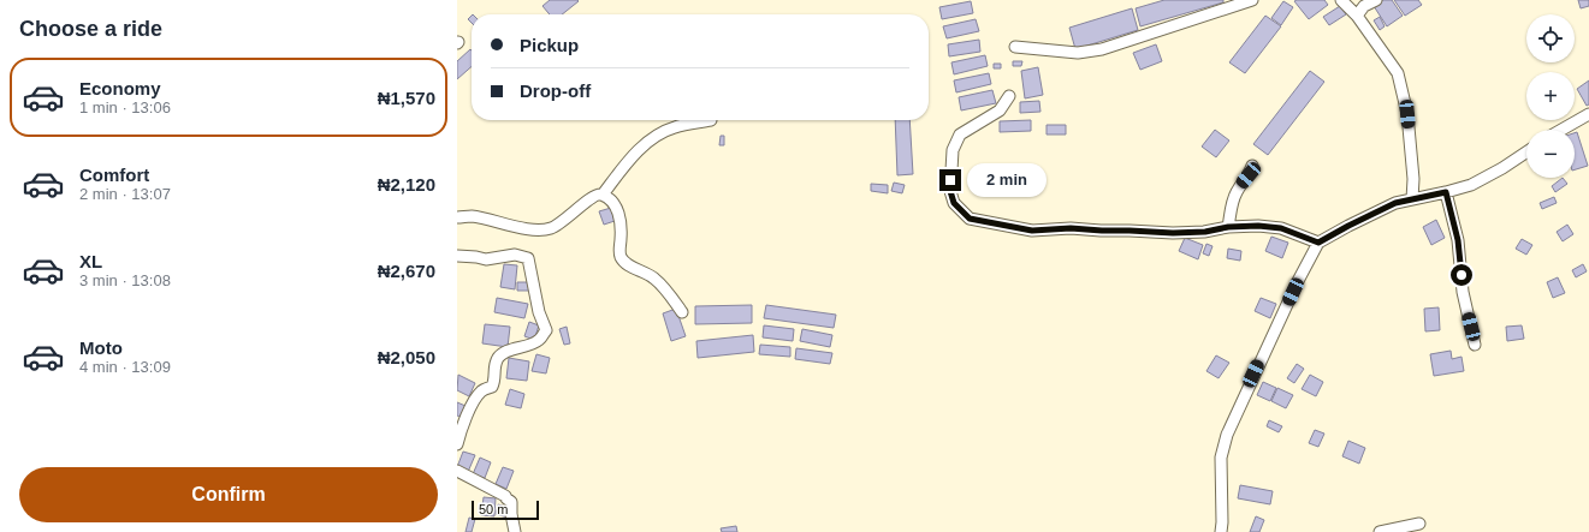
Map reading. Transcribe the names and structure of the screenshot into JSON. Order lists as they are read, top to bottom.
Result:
{
  "scale_bar": "50 m",
  "page": {
    "heading": "Choose a ride",
    "map_buttons": ["+", "−"],
    "banner": ["Pickup", "Drop-off"],
    "list": [
      {
        "name": "Economy",
        "note": "1 min · 13:06",
        "value": "₦1,570"
      },
      {
        "name": "Comfort",
        "note": "2 min · 13:07",
        "value": "₦2,120"
      },
      {
        "name": "XL",
        "note": "3 min · 13:08",
        "value": "₦2,670"
      },
      {
        "name": "Moto",
        "note": "4 min · 13:09",
        "value": "₦2,050"
      }
    ],
    "bubble": "2 min",
    "buttons": "Confirm",
    "scale": "50 m"
  }
}
